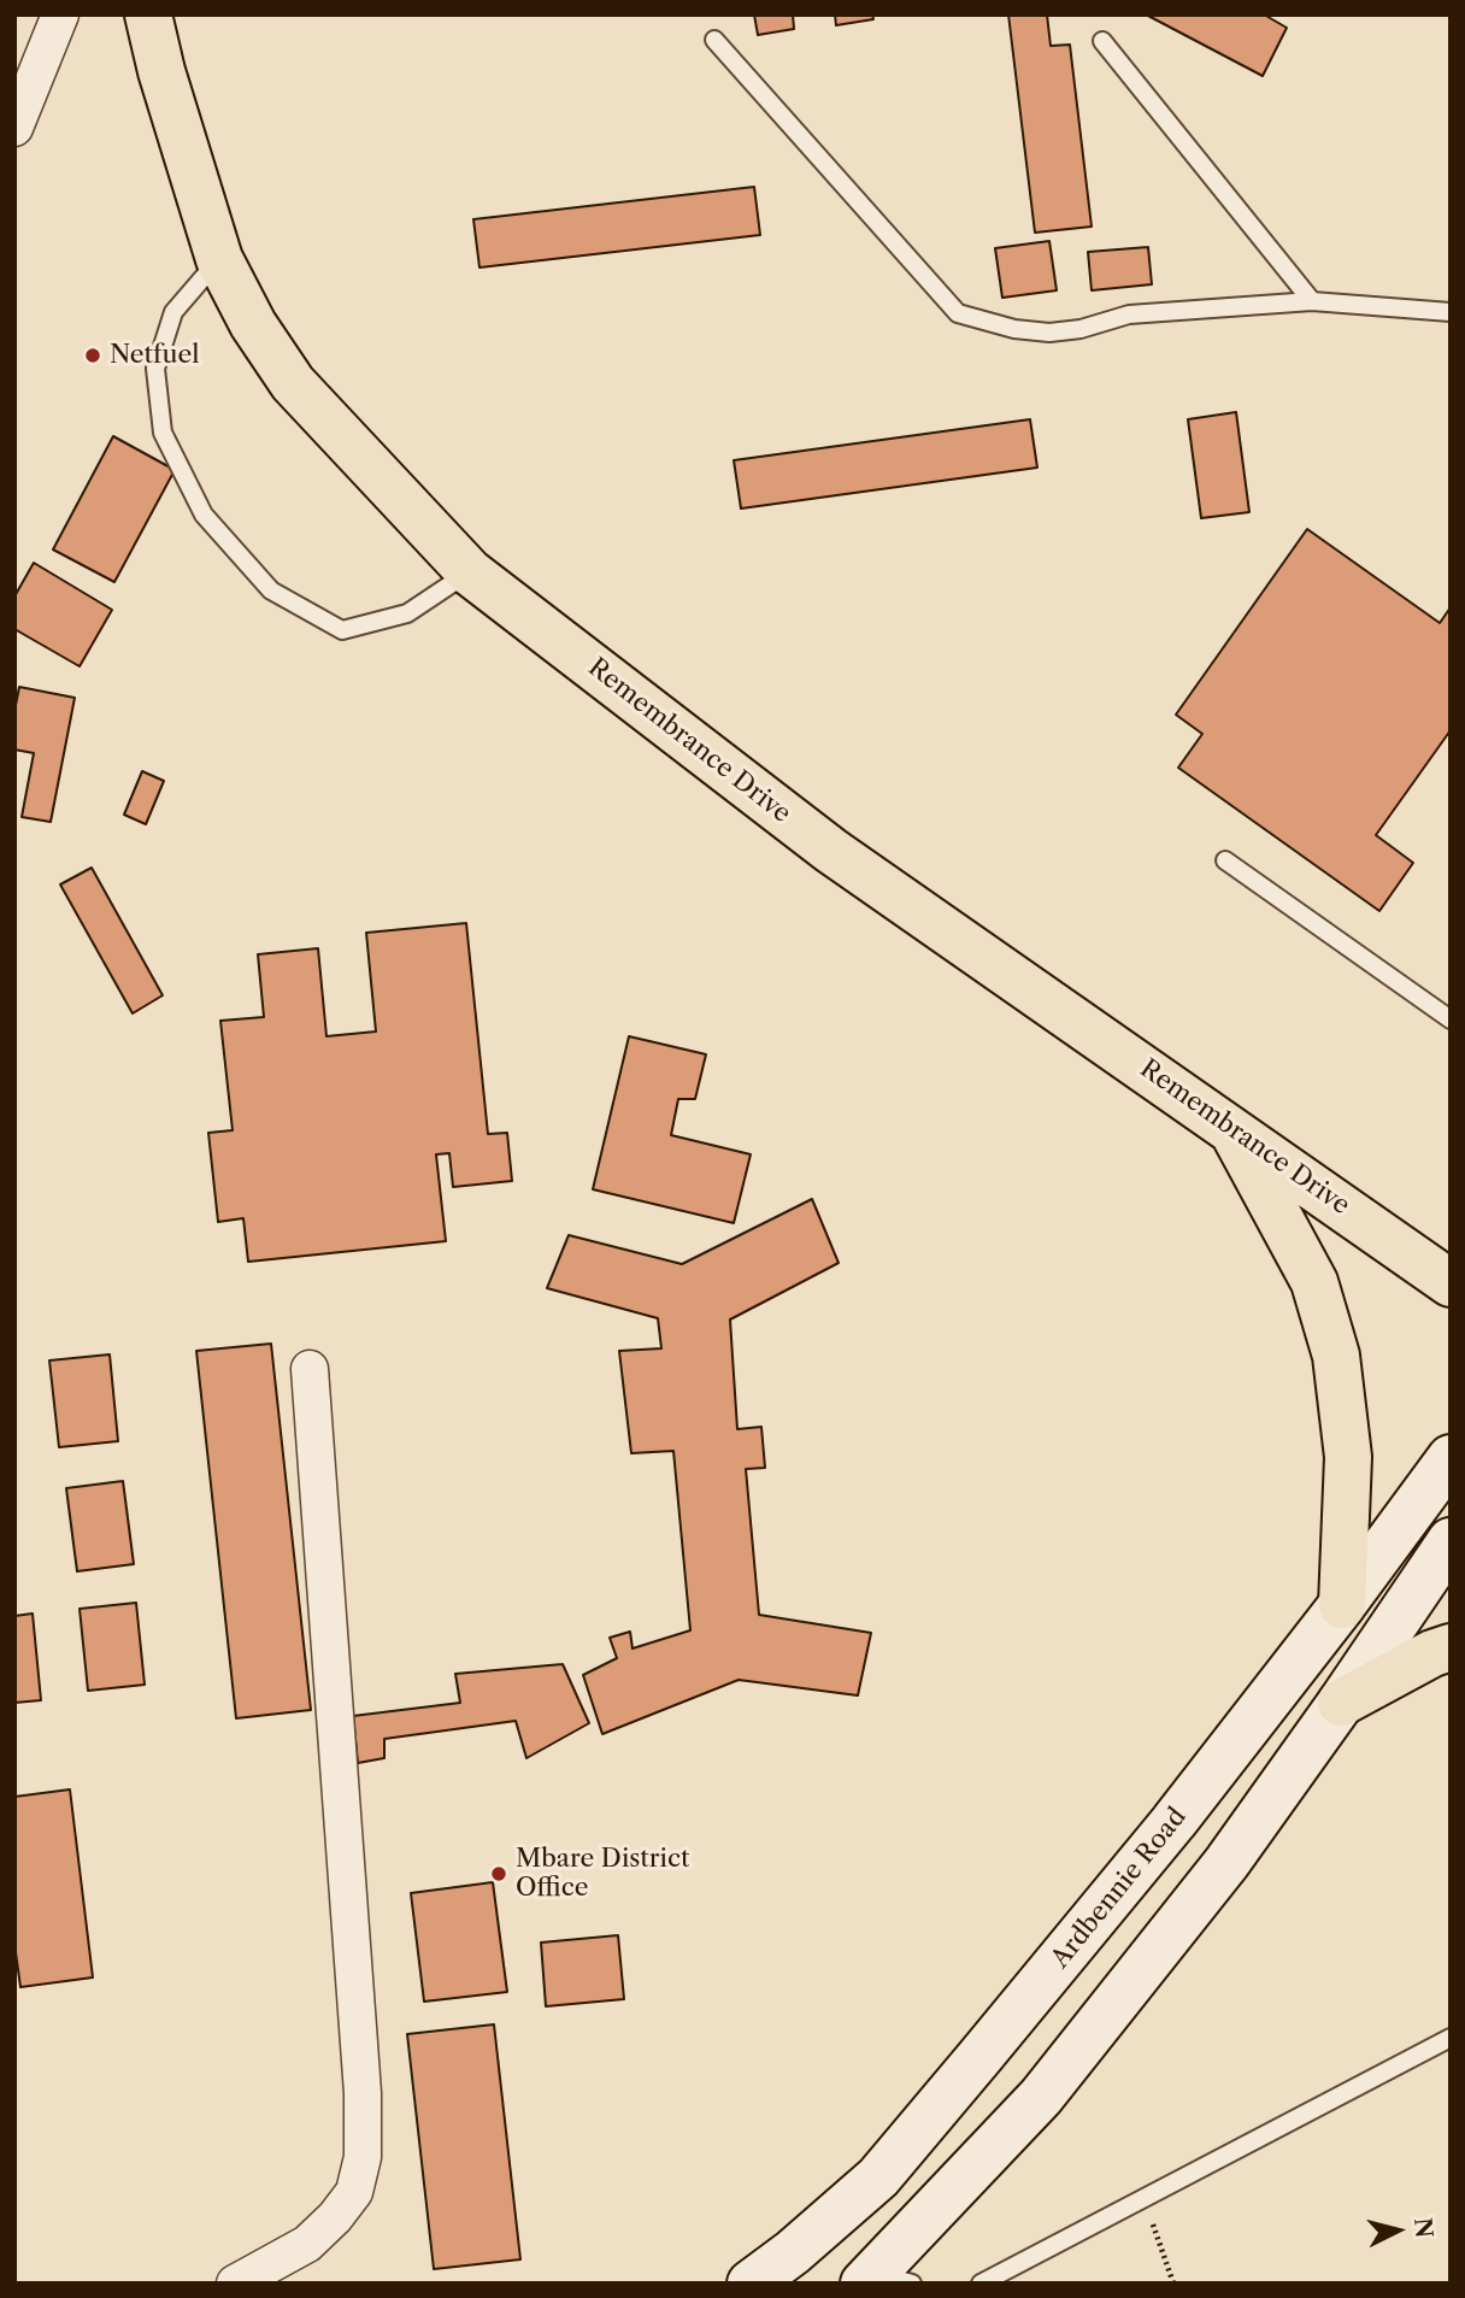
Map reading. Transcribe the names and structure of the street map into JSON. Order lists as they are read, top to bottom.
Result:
{
  "streets": {
    "main road": ["Remembrance Drive", "Ardbennie Road"]
  },
  "places": ["Netfuel", "Mbare District Office"],
  "north": "right"
}
